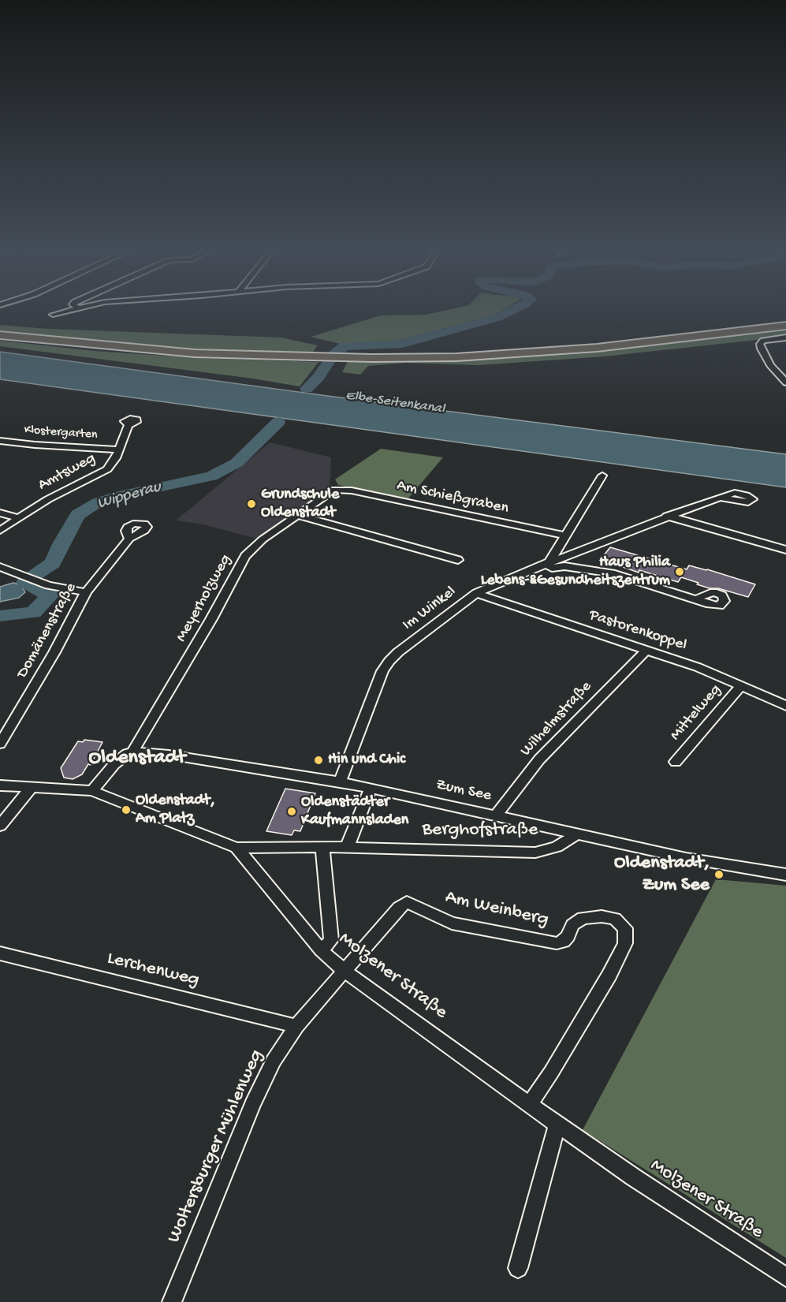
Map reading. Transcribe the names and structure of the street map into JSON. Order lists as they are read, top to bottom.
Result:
{
  "streets": {
    "street": [
      "Klostergarten",
      "Amtsweg",
      "Am Schießgraben",
      "Meyerholzweg",
      "Im Winkel",
      "Domänenstraße",
      "Pastorenkoppel",
      "Mittelweg",
      "Wilhelmstraße",
      "Zum See",
      "Berghofstraße",
      "Am Weinberg",
      "Lerchenweg",
      "Molzener Straße",
      "Woltersburger Mühlenweg"
    ]
  },
  "crossings": [
    ["Klostergarten", "Amtsweg"],
    ["Am Schießgraben", "Meyerholzweg"],
    ["Am Schießgraben", "Im Winkel"],
    ["Meyerholzweg", "Zum See"],
    ["Im Winkel", "Pastorenkoppel"],
    ["Im Winkel", "Zum See"],
    ["Pastorenkoppel", "Mittelweg"],
    ["Pastorenkoppel", "Wilhelmstraße"],
    ["Wilhelmstraße", "Zum See"],
    ["Zum See", "Berghofstraße"],
    ["Berghofstraße", "Molzener Straße"],
    ["Am Weinberg", "Molzener Straße"],
    ["Am Weinberg", "Woltersburger Mühlenweg"],
    ["Lerchenweg", "Woltersburger Mühlenweg"],
    ["Molzener Straße", "Woltersburger Mühlenweg"]
  ],
  "districts": ["Oldenstadt"],
  "water": ["Elbe-Seitenkanal", "Wipperau"],
  "places": [
    "Grundschule Oldenstadt",
    "Haus Philia Lebens-&Gesundheitszentrum",
    "Hin und Chic",
    "Oldenstadt, Am Platz",
    "Oldenstädter Kaufmannsladen",
    "Oldenstadt, Zum See"
  ]
}
